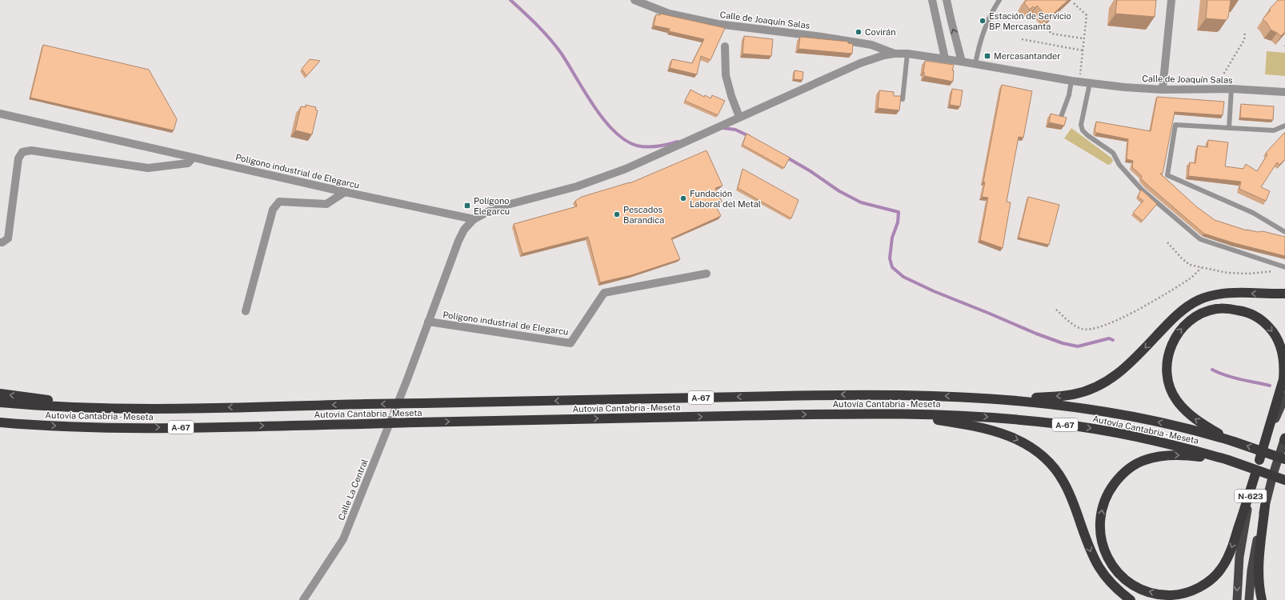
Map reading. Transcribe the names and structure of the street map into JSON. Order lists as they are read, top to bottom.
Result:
{
  "streets": {
    "highway": ["A-67", "Autovía Cantabria - Meseta", "N-623"],
    "street": ["Calle de Joaquín Salas", "Polígono industrial de Elegarcu", "Calle La Central"]
  },
  "crossings": [
    ["Calle de Joaquín Salas", "Polígono industrial de Elegarcu"],
    ["Polígono industrial de Elegarcu", "Calle La Central"]
  ],
  "places": {
    "other": [
      "Estación de Servicio BP Mercasanta",
      "Covirán",
      "Fundación Laboral del Metal",
      "Pescados Barandica"
    ],
    "transit": ["Mercasantander", "Polígono Elegarcu"]
  }
}
